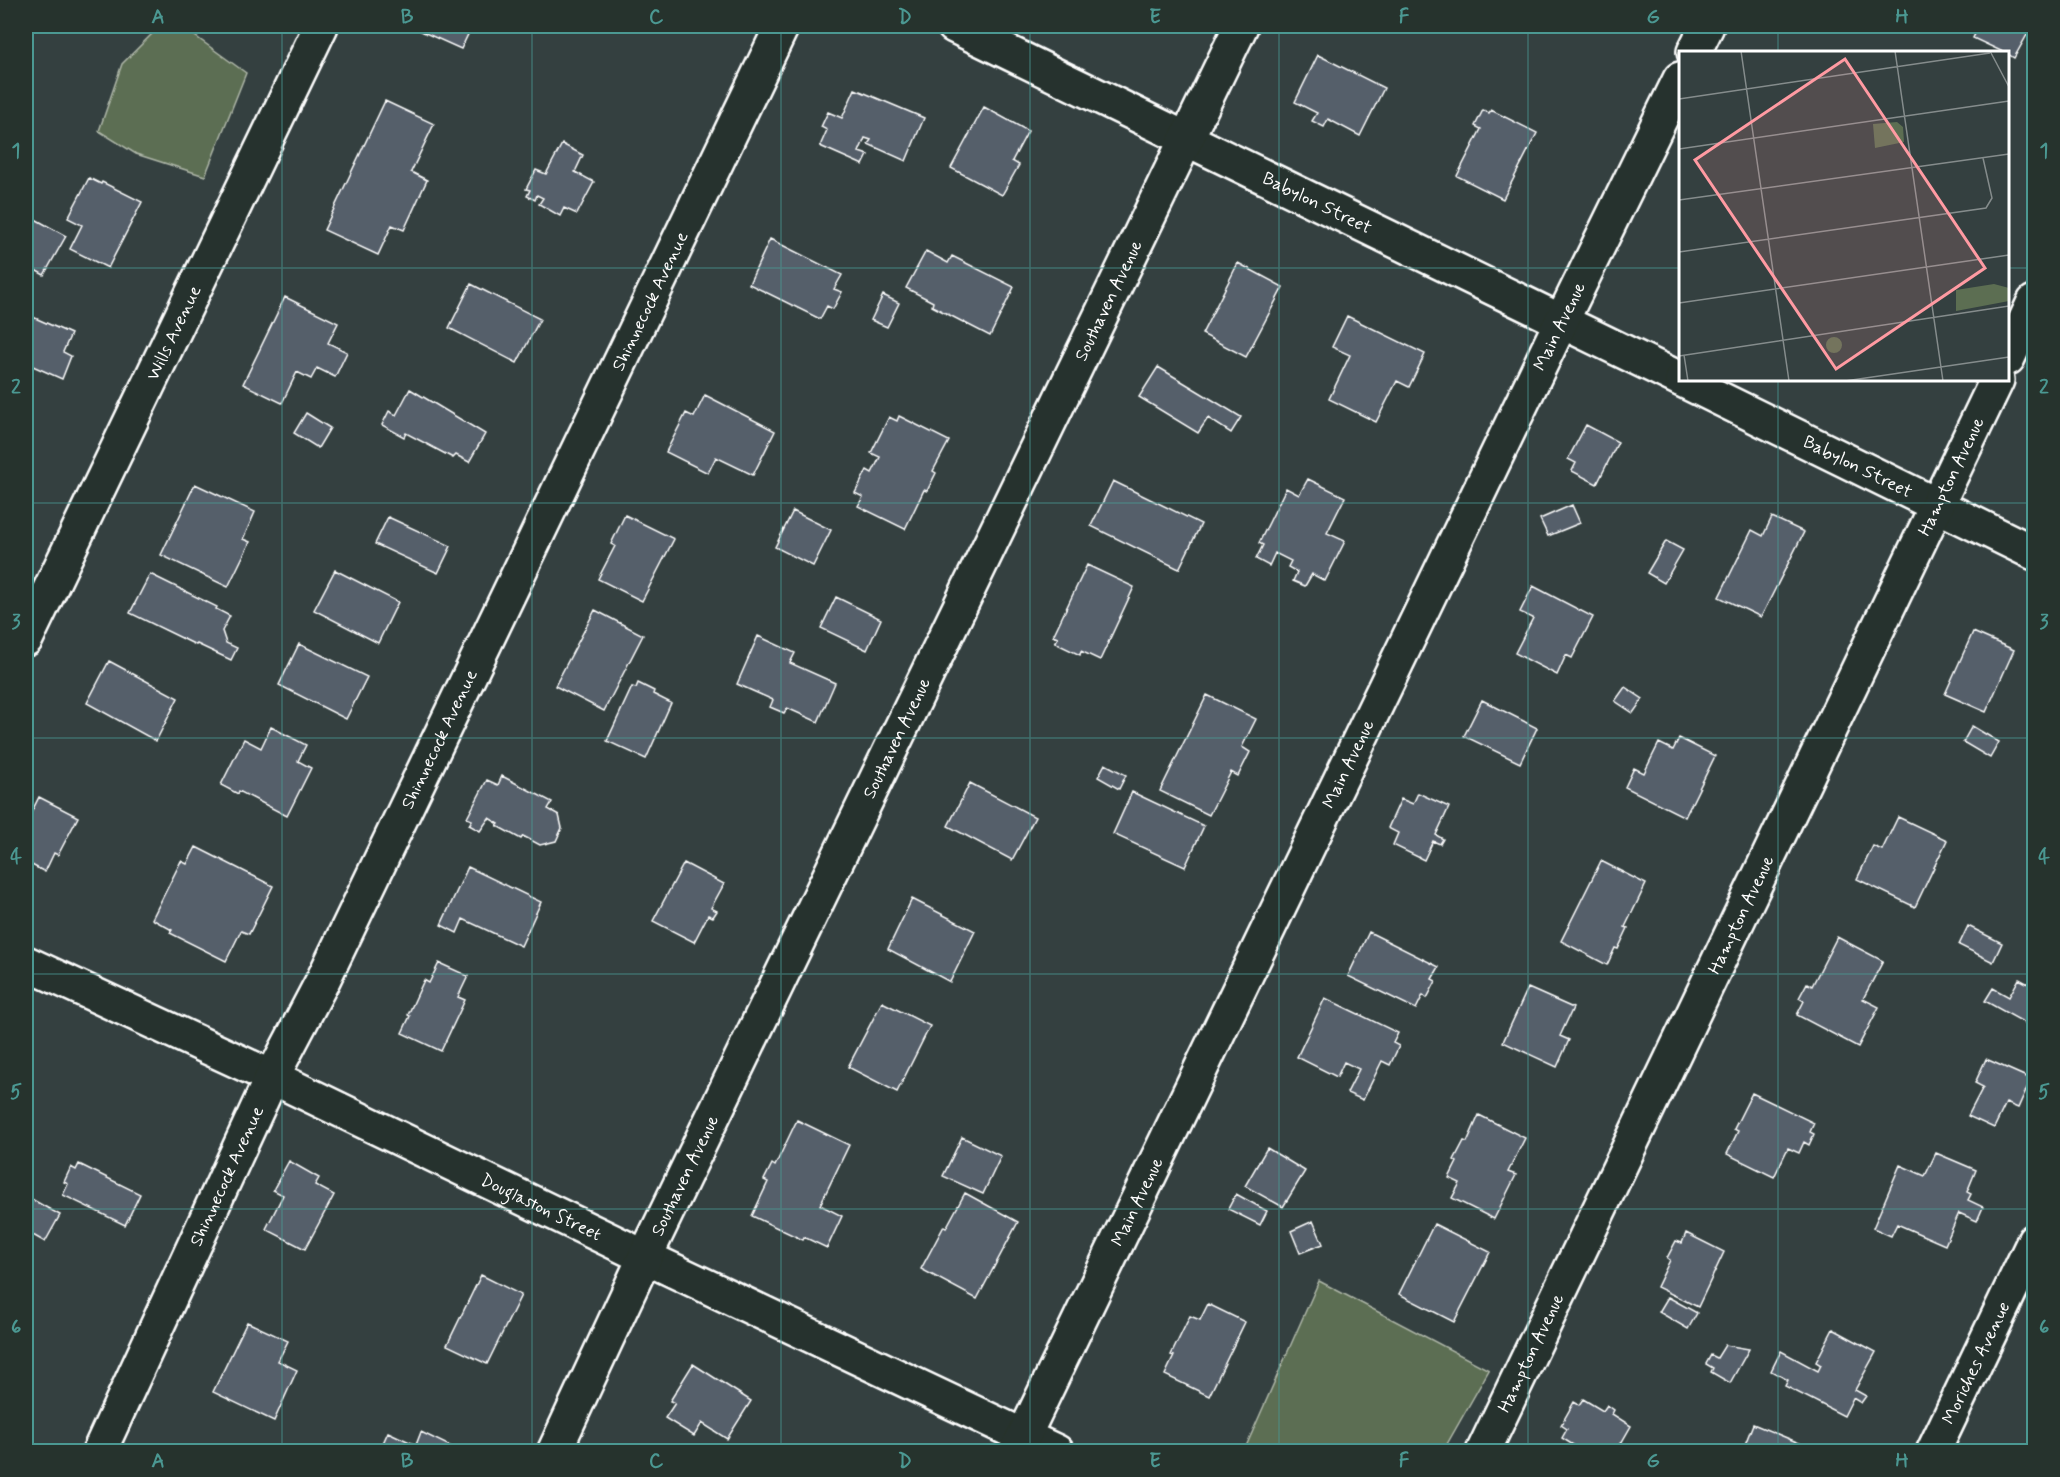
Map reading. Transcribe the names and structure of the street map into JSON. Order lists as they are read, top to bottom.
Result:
{
  "streets": {
    "street": [
      "Babylon Street",
      "Shinnecock Avenue",
      "Southaven Avenue",
      "Main Avenue",
      "Wills Avenue",
      "Hampton Avenue",
      "Douglaston Street",
      "Moriches Avenue"
    ]
  },
  "crossings": [
    ["Babylon Street", "Southaven Avenue"],
    ["Babylon Street", "Main Avenue"],
    ["Babylon Street", "Hampton Avenue"],
    ["Shinnecock Avenue", "Douglaston Street"],
    ["Southaven Avenue", "Douglaston Street"],
    ["Main Avenue", "Douglaston Street"]
  ],
  "grid": {
    "columns": [
      "A",
      "B",
      "C",
      "D",
      "E",
      "F",
      "G",
      "H"
    ],
    "rows": [
      "1",
      "2",
      "3",
      "4",
      "5",
      "6"
    ]
  }
}
